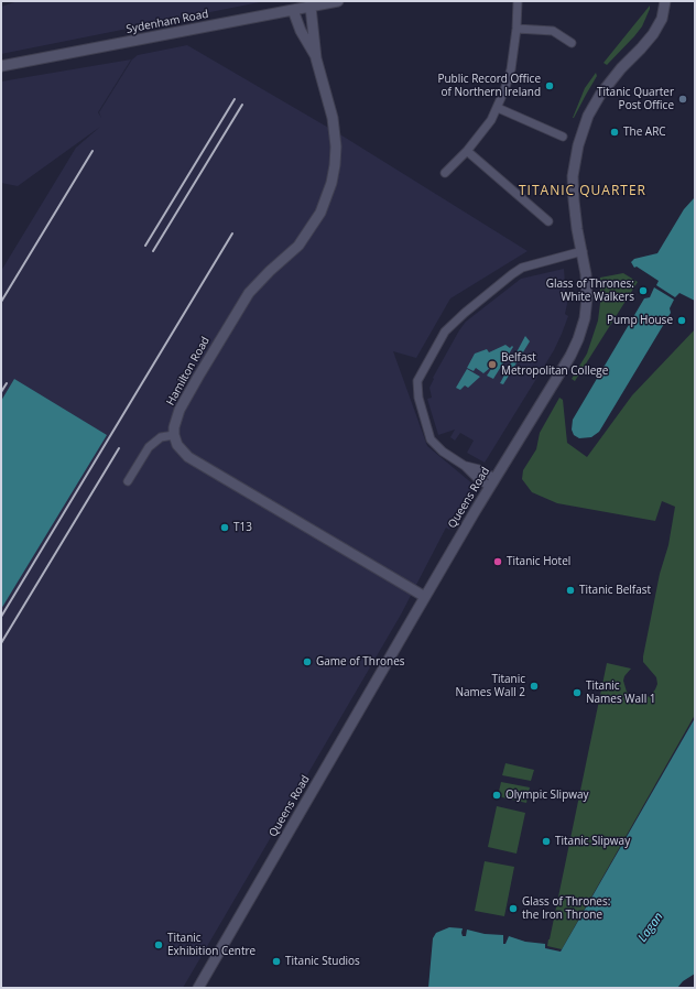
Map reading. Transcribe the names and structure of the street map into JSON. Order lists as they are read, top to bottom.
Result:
{
  "streets": {
    "street": ["Sydenham Road", "Hamilton Road", "Queens Road"]
  },
  "crossings": [
    ["Sydenham Road", "Hamilton Road"]
  ],
  "districts": ["TITANIC QUARTER"],
  "water": ["Lagan"],
  "places": [
    "Public Record Office of Northern Ireland",
    "Titanic Quarter Post Office",
    "The ARC",
    "Glass of Thrones: White Walkers",
    "Pump House",
    "Belfast Metropolitan College",
    "T13",
    "Titanic Hotel",
    "Titanic Belfast",
    "Game of Thrones",
    "Titanic Names Wall 2",
    "Titanic Names Wall 1",
    "Olympic Slipway",
    "Titanic Slipway",
    "Glass of Thrones: the Iron Throne",
    "Titanic Exhibition Centre",
    "Titanic Studios"
  ]
}
